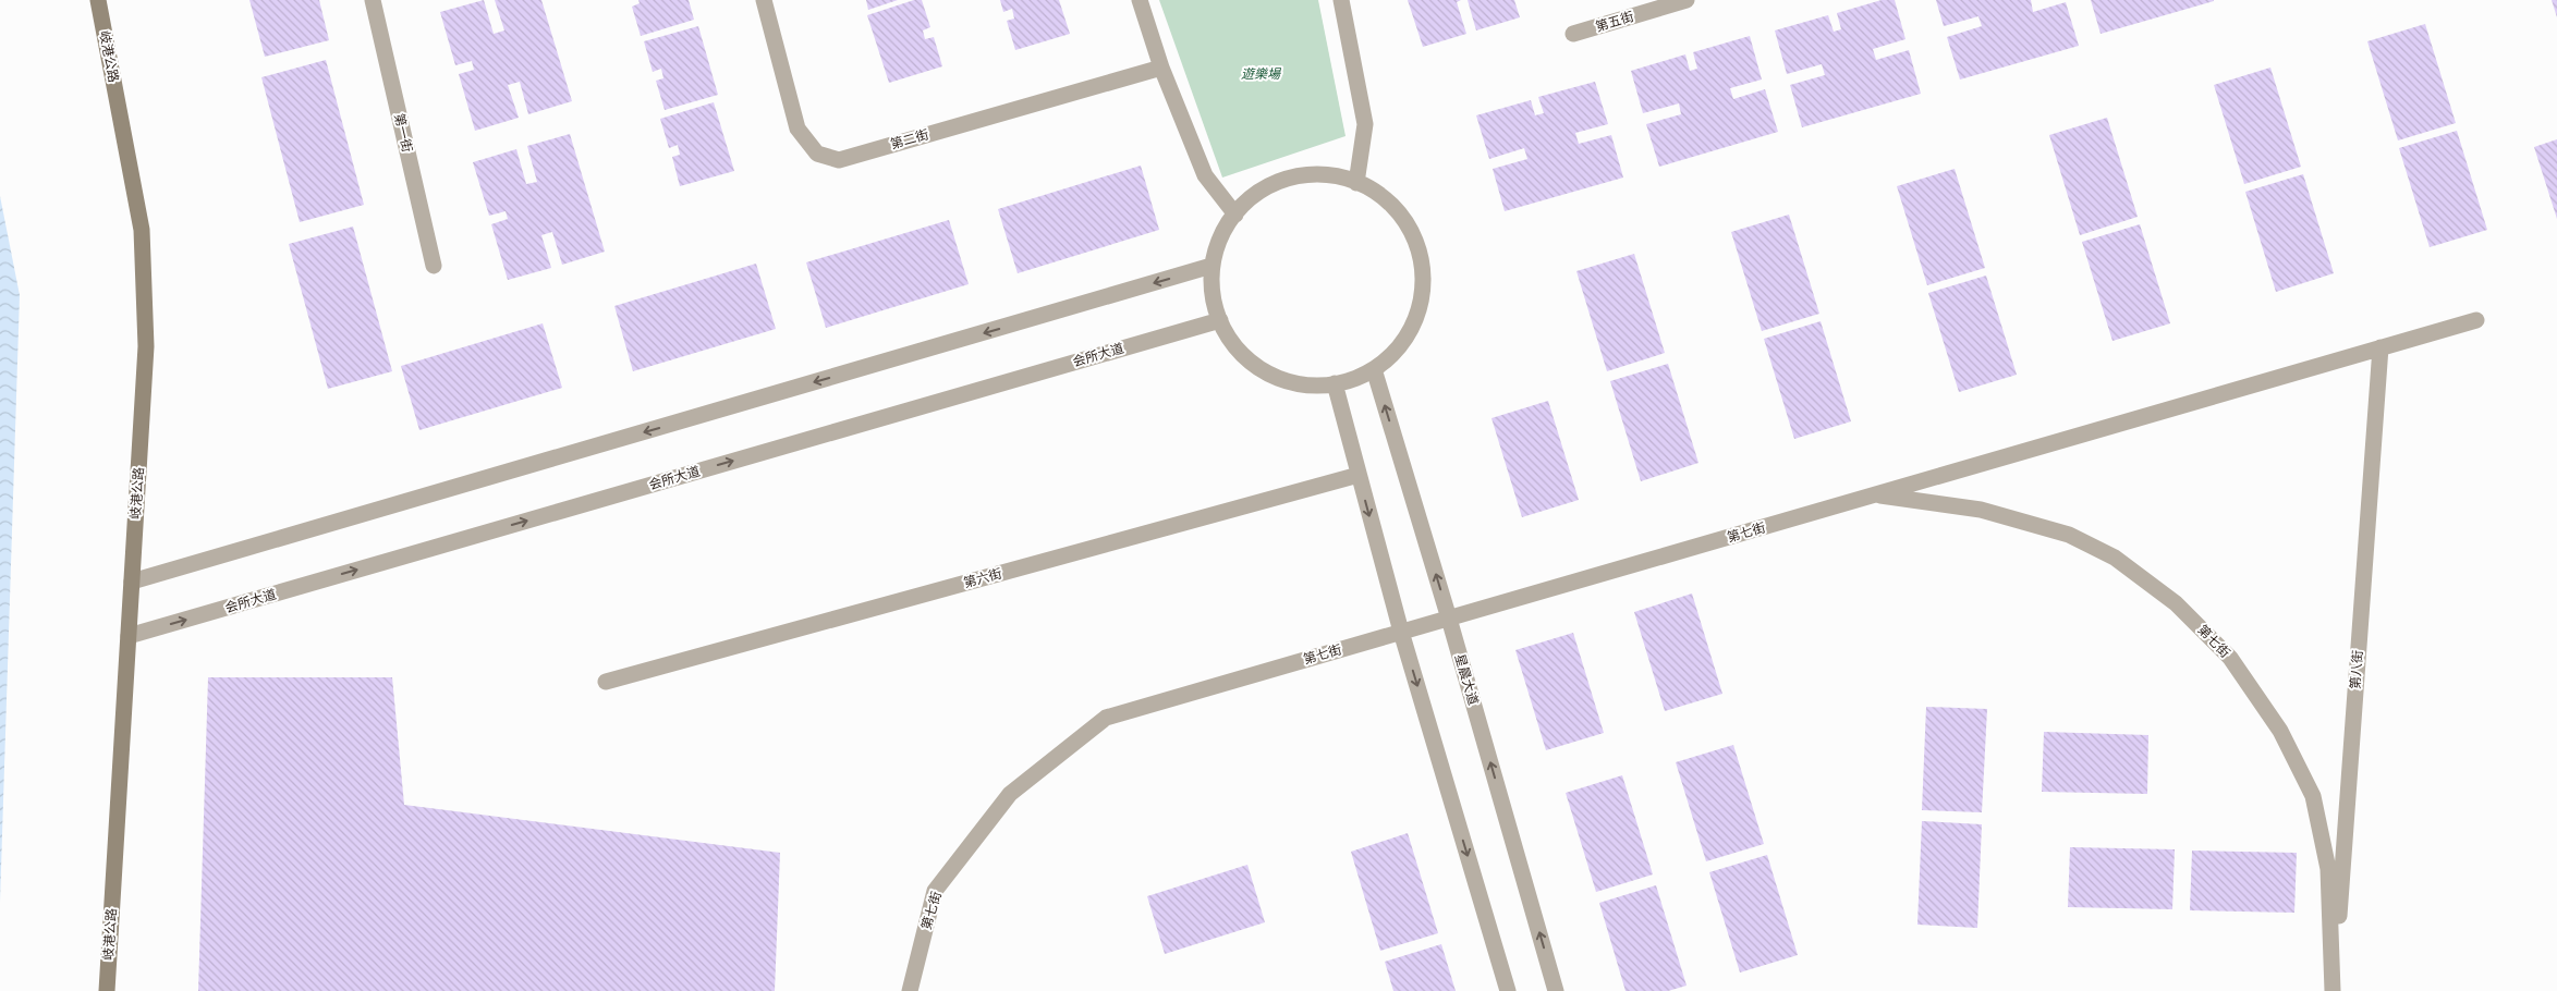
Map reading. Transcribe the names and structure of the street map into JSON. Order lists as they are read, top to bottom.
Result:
{
  "streets": {
    "main road": ["岐港公路"],
    "street": [
      "第五街",
      "第一街",
      "第二街",
      "会所大道",
      "第七街",
      "第六街",
      "第八街",
      "星晨大道"
    ]
  },
  "crossings": [
    ["岐港公路", "会所大道"],
    ["第七街", "第八街"],
    ["第七街", "星晨大道"]
  ],
  "parks": ["遊樂場"]
}
